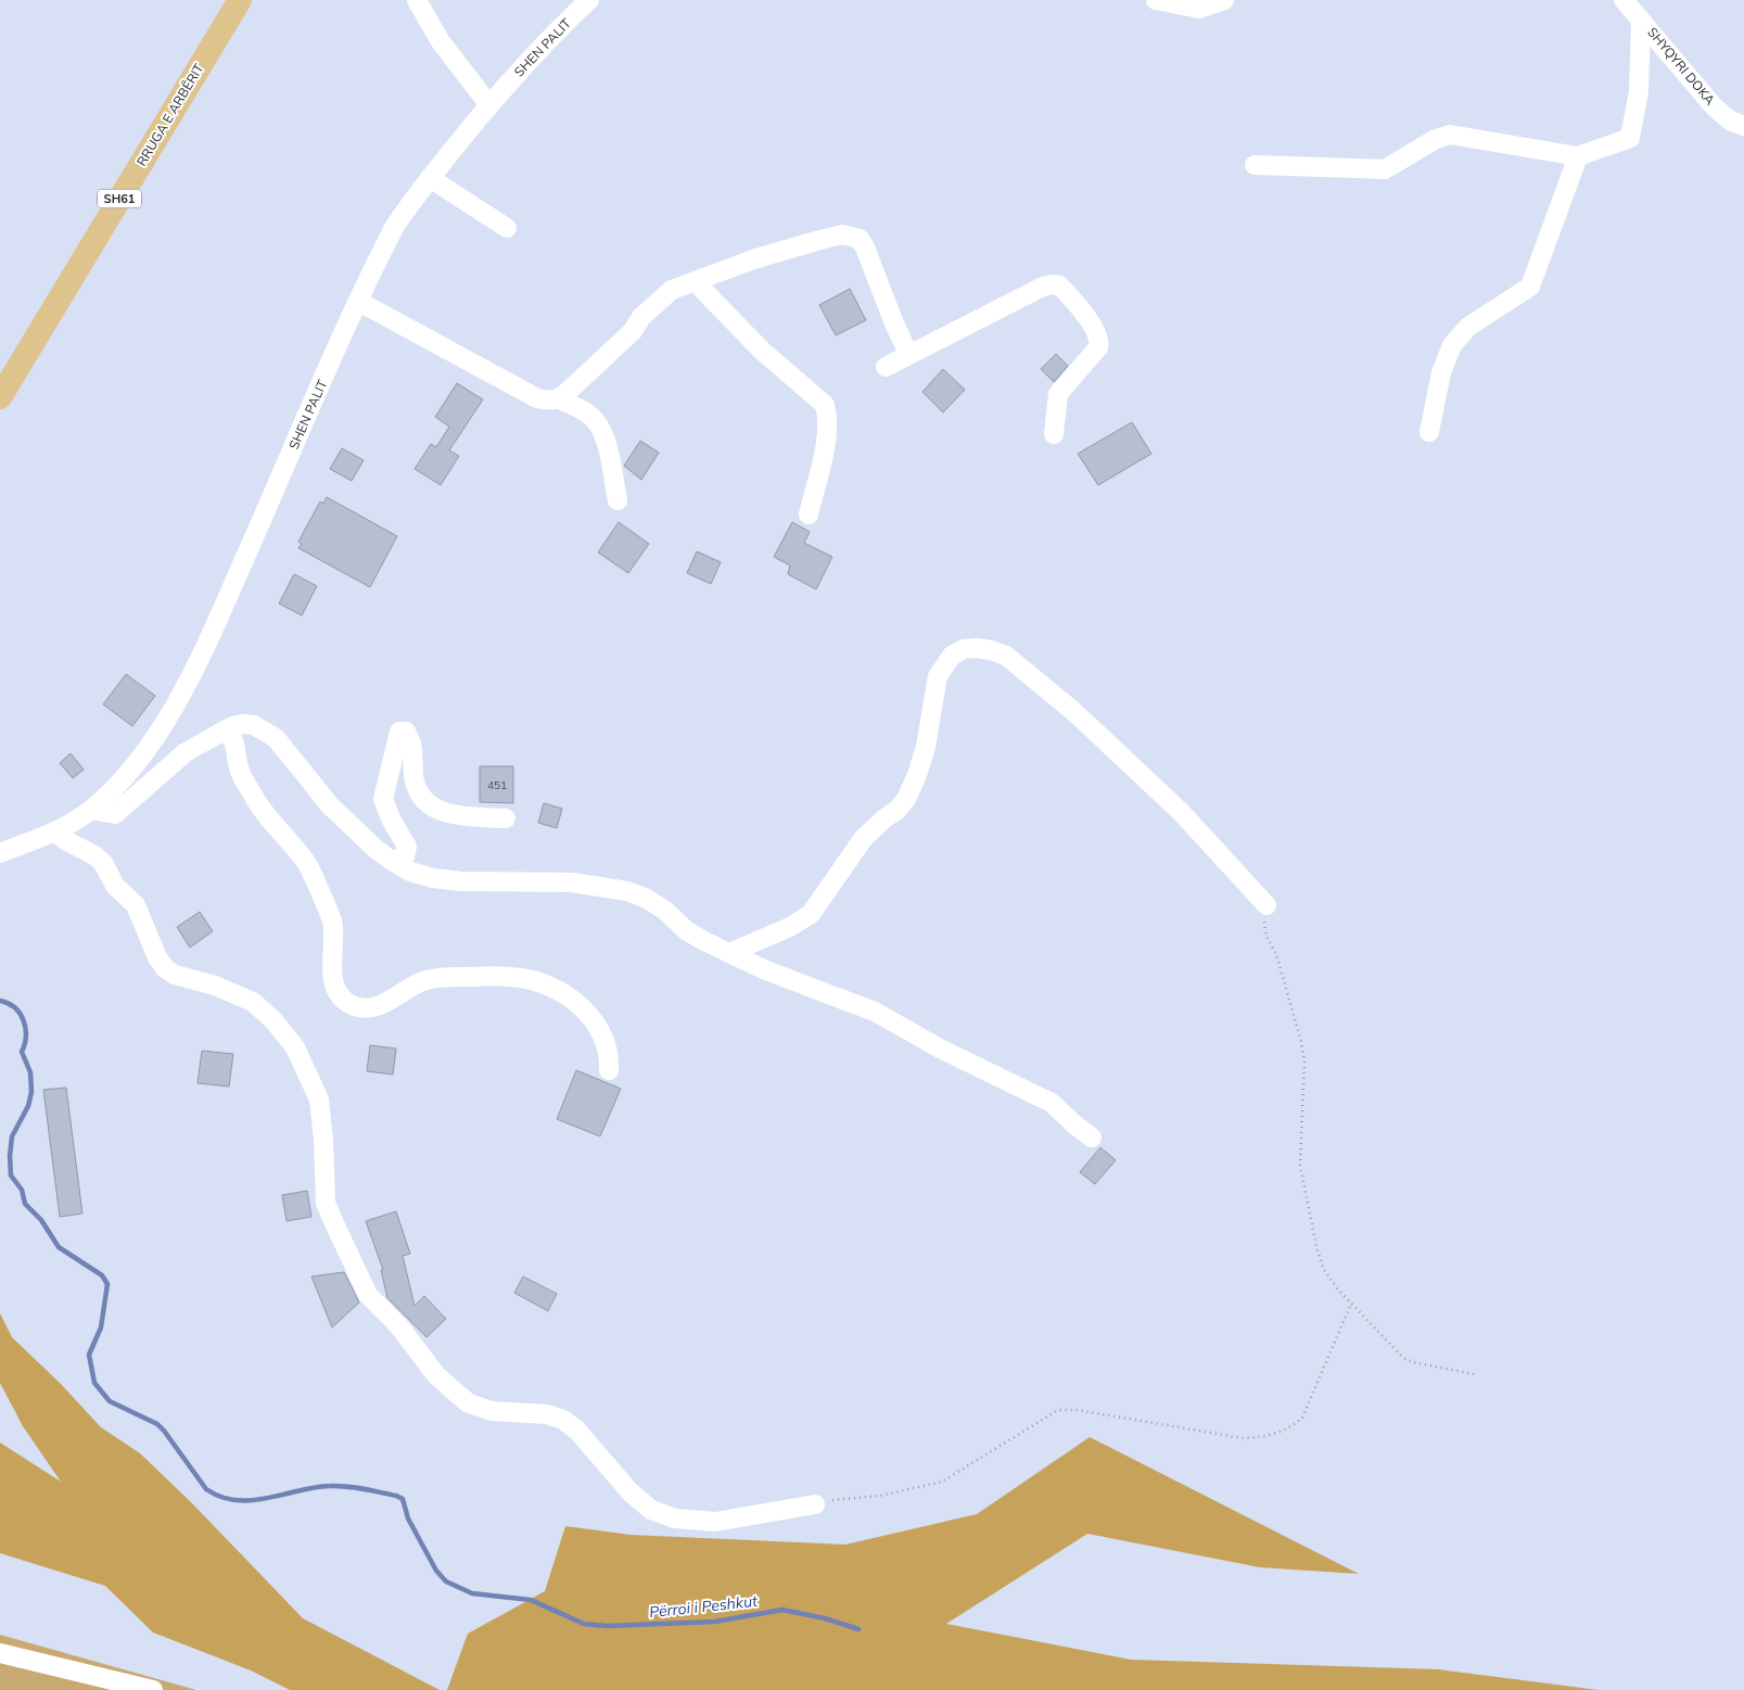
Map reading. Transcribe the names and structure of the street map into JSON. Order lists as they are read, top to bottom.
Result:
{
  "streets": {
    "main road": ["RRUGA E ARBËRIT", "SH61"],
    "street": ["SHEN PALIT", "SHYQYRI DOKA"]
  },
  "water": ["Përroi i Peshkut"],
  "house_numbers": ["451"]
}
